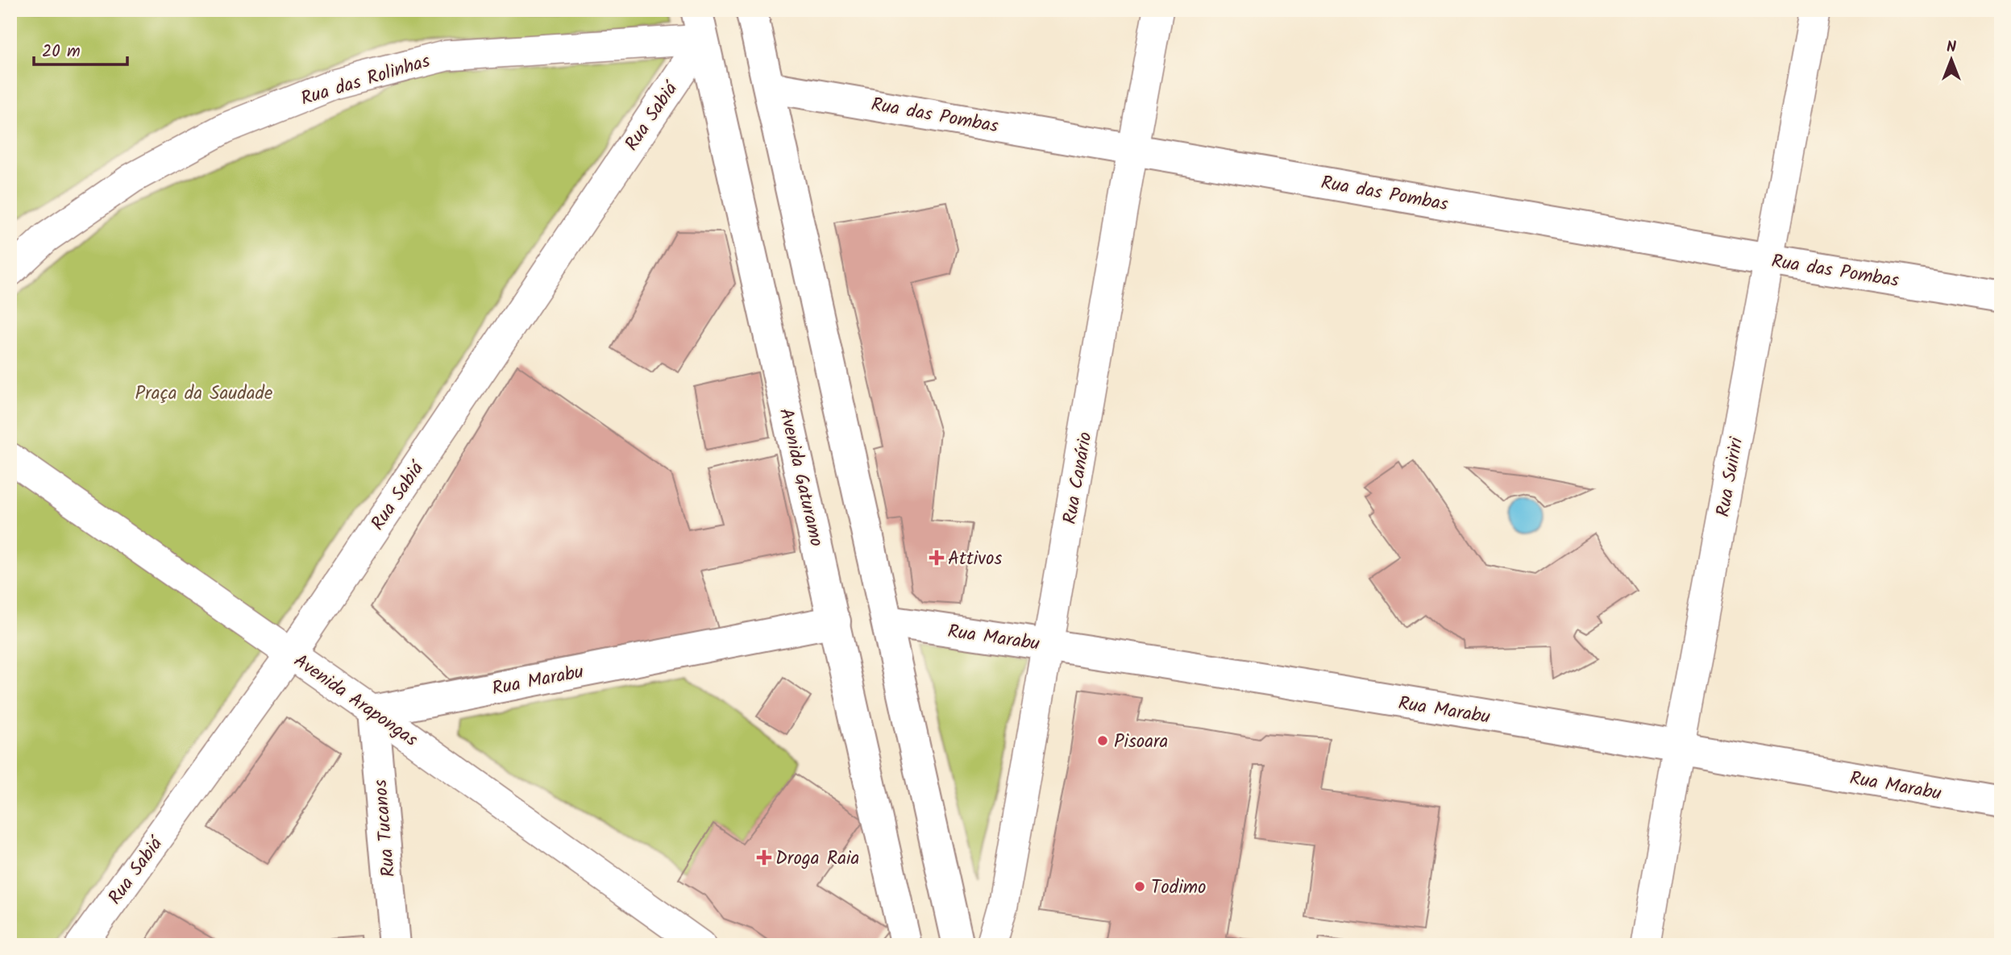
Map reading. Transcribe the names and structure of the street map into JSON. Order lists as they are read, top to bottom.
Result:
{
  "streets": {
    "street": [
      "Rua das Rolinhas",
      "Rua das Pombas",
      "Rua Sabiá",
      "Avenida Gaturamo",
      "Rua Suiriri",
      "Rua Canário",
      "Rua Marabu",
      "Avenida Arapongas",
      "Rua Tucanos"
    ]
  },
  "crossings": [
    ["Rua das Rolinhas", "Rua Sabiá"],
    ["Rua das Rolinhas", "Avenida Gaturamo"],
    ["Rua das Pombas", "Rua Suiriri"],
    ["Rua das Pombas", "Rua Canário"],
    ["Rua Sabiá", "Avenida Gaturamo"],
    ["Rua Sabiá", "Avenida Arapongas"],
    ["Avenida Gaturamo", "Rua Marabu"],
    ["Rua Suiriri", "Rua Marabu"],
    ["Rua Canário", "Rua Marabu"],
    ["Rua Marabu", "Avenida Arapongas"],
    ["Rua Marabu", "Rua Tucanos"],
    ["Avenida Arapongas", "Rua Tucanos"]
  ],
  "parks": ["Praça da Saudade"],
  "places": {
    "health": ["Attivos", "Droga Raia"],
    "other": ["Pisoara", "Todimo"]
  },
  "scale_bar": "20 m",
  "north": "top"
}
